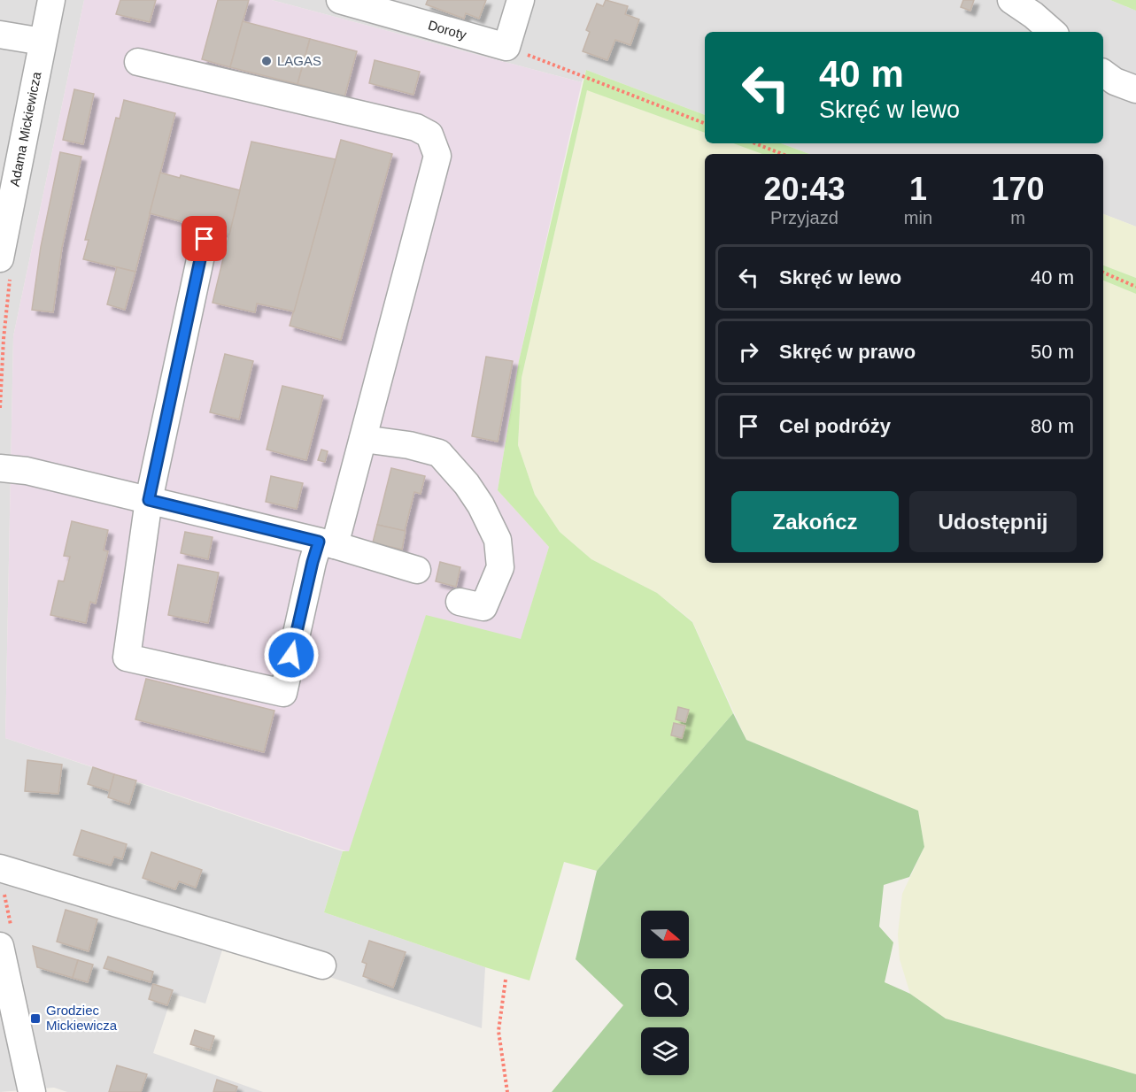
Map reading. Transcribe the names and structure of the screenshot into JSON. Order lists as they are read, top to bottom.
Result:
{
  "streets": {
    "street": ["Doroty", "Adama Mickiewicza"]
  },
  "places": {
    "other": ["LAGAS"],
    "transit": ["Grodziec Mickiewicza"]
  },
  "north": "right",
  "page": {
    "turn": ["40 m", "Skręć w lewo"],
    "eta": [
      "20:43",
      "Przyjazd",
      "1",
      "min",
      "170",
      "m"
    ],
    "list": [
      {
        "name": "Skręć w lewo",
        "value": "40 m"
      },
      {
        "name": "Skręć w prawo",
        "value": "50 m"
      },
      {
        "name": "Cel podróży",
        "value": "80 m"
      }
    ],
    "buttons": ["Zakończ", "Udostępnij"]
  }
}
